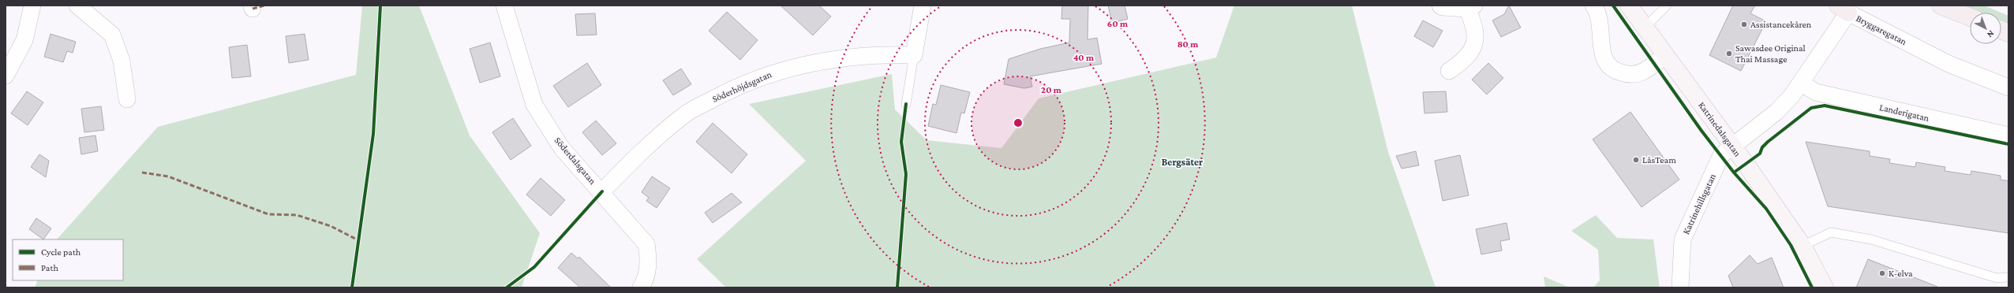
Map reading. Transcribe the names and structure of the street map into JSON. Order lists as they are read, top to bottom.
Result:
{
  "streets": {
    "street": [
      "Bryggaregatan",
      "Söderhöjdsgatan",
      "Landerigatan",
      "Katrinedalsgatan",
      "Söderdalsgatan",
      "Katrinehillsgatan"
    ]
  },
  "crossings": [
    ["Bryggaregatan", "Landerigatan"],
    ["Bryggaregatan", "Katrinedalsgatan"],
    ["Bryggaregatan", "Katrinehillsgatan"],
    ["Söderhöjdsgatan", "Söderdalsgatan"],
    ["Katrinedalsgatan", "Katrinehillsgatan"]
  ],
  "districts": ["Bergsäter"],
  "places": [
    "Assistancekåren",
    "Sawasdee Original Thai Massage",
    "LåsTeam",
    "K-elva"
  ],
  "legend": ["Cycle path", "Path"],
  "north": "bottom right",
  "rings": [
    "60 m",
    "80 m",
    "40 m",
    "20 m"
  ]
}
